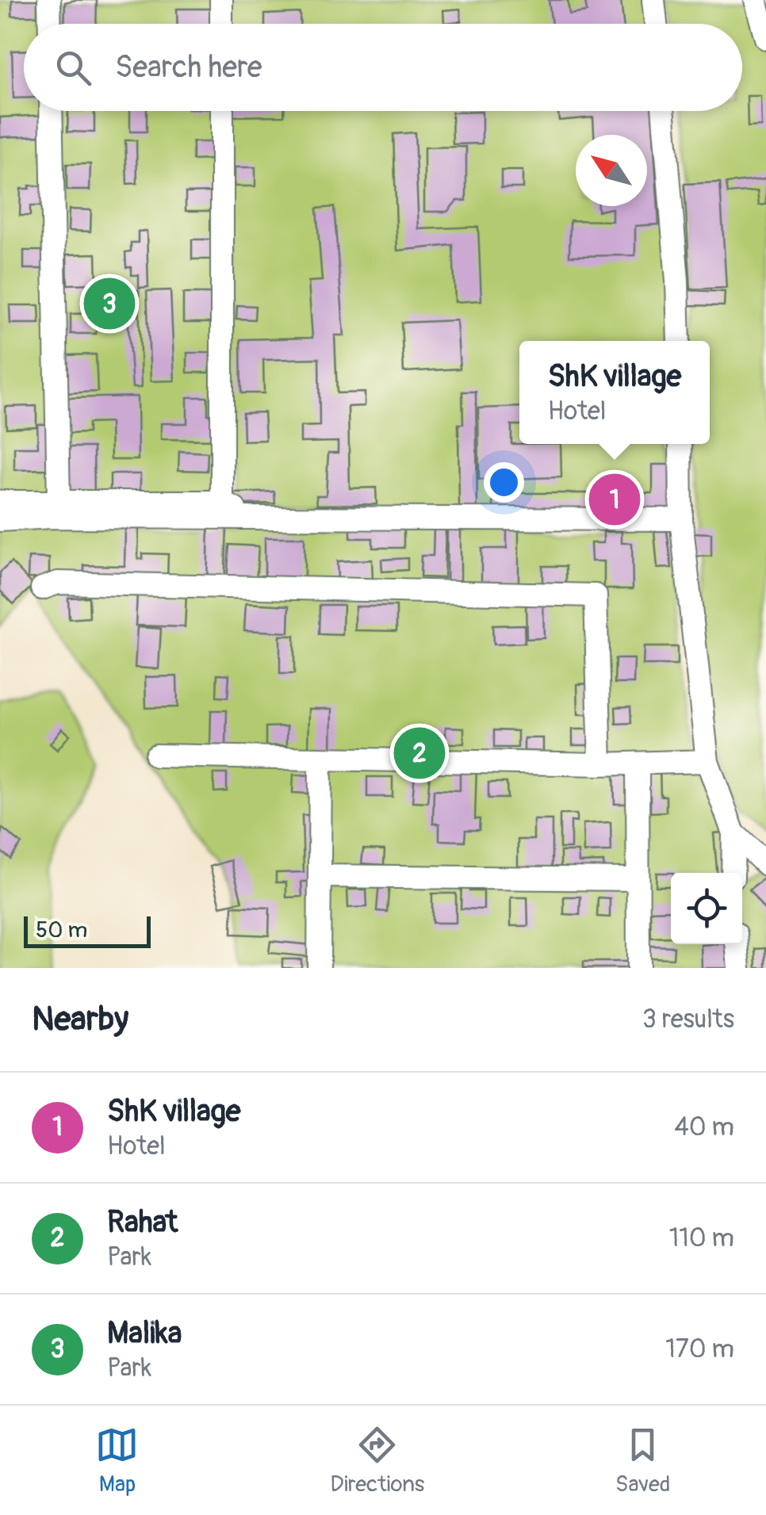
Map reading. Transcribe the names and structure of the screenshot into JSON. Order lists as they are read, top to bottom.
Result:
{
  "scale_bar": "50 m",
  "north": "top left",
  "page": {
    "search": "Search here",
    "pins": ["3", "1", "2"],
    "popup": ["ShK village", "Hotel"],
    "scale": "50 m",
    "heading": ["Nearby", "3 results"],
    "list": [
      {
        "mark": "1",
        "name": "ShK village",
        "note": "Hotel",
        "value": "40 m"
      },
      {
        "mark": "2",
        "name": "Rahat",
        "note": "Park",
        "value": "110 m"
      },
      {
        "mark": "3",
        "name": "Malika",
        "note": "Park",
        "value": "170 m"
      }
    ],
    "nav": ["Map", "Directions", "Saved"]
  }
}
